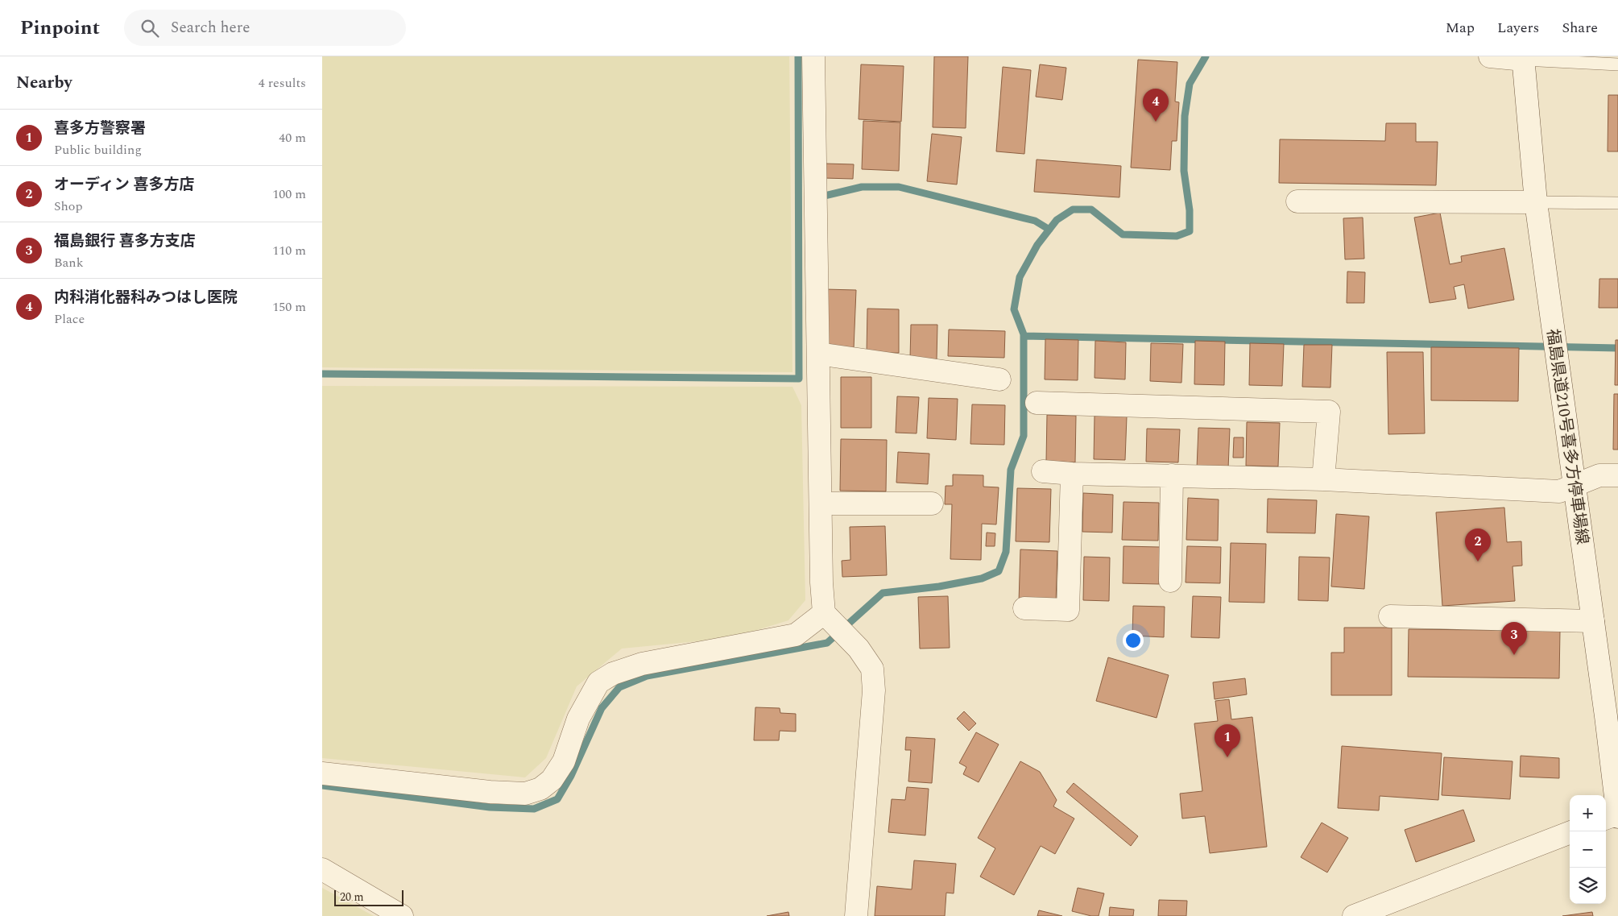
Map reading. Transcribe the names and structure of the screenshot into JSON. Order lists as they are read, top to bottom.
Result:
{
  "streets": {
    "street": ["福島県道210号喜多方停車場線"]
  },
  "scale_bar": "20 m",
  "page": {
    "header": "Pinpoint",
    "search": "Search here",
    "nav": ["Map", "Layers", "Share"],
    "heading": ["Nearby", "4 results"],
    "pins": [
      "4",
      "2",
      "3",
      "1"
    ],
    "list": [
      {
        "mark": "1",
        "name": "喜多方警察署",
        "note": "Public building",
        "value": "40 m"
      },
      {
        "mark": "2",
        "name": "オーディン 喜多方店",
        "note": "Shop",
        "value": "100 m"
      },
      {
        "mark": "3",
        "name": "福島銀行 喜多方支店",
        "note": "Bank",
        "value": "110 m"
      },
      {
        "mark": "4",
        "name": "内科消化器科みつはし医院",
        "note": "Place",
        "value": "150 m"
      }
    ],
    "map_buttons": ["+", "−"],
    "scale": "20 m"
  }
}
